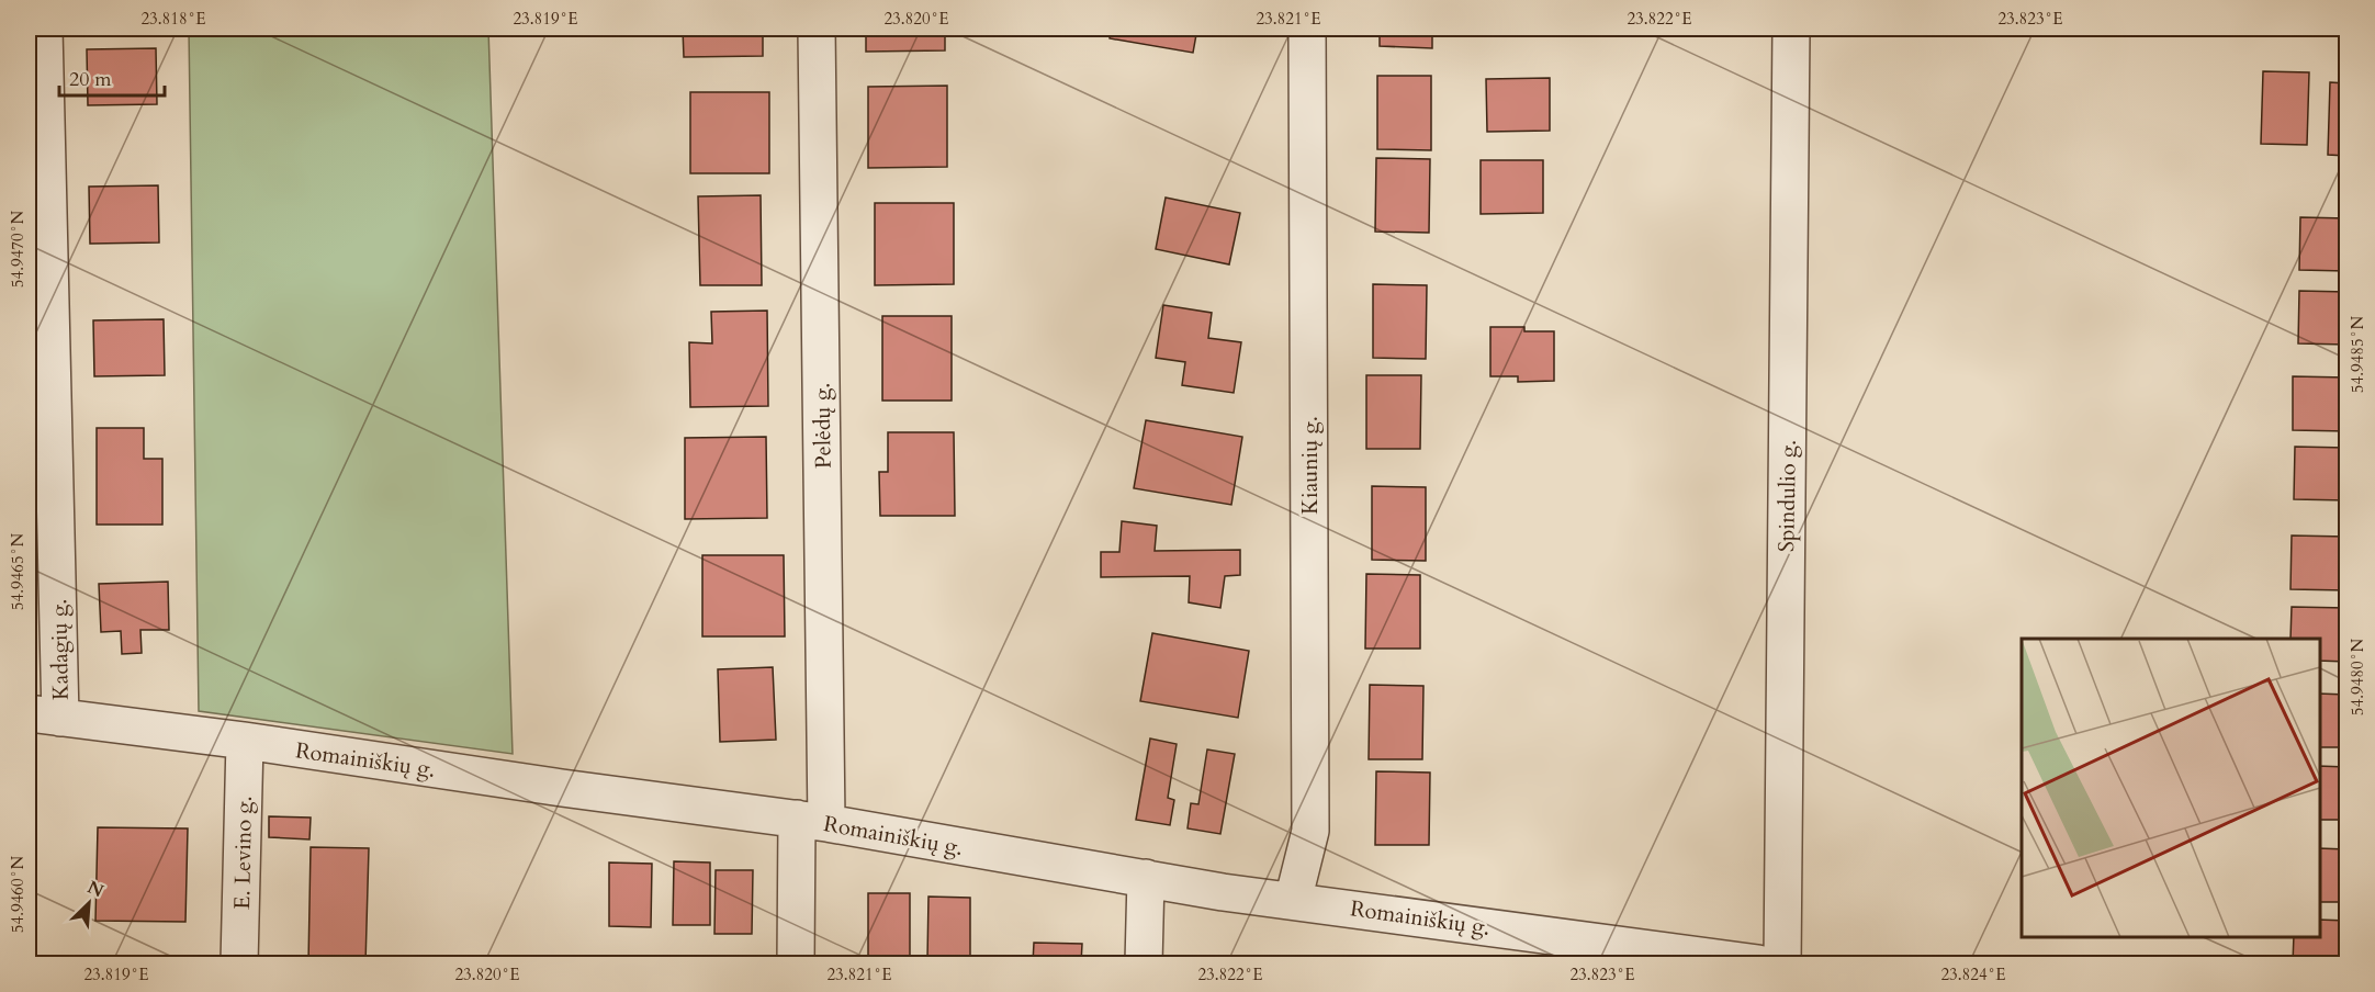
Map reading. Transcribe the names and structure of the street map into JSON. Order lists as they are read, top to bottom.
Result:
{
  "streets": {
    "street": [
      "Pelėdų g.",
      "Kiaunių g.",
      "Spindulio g.",
      "Kadagių g.",
      "Romainiškių g.",
      "E. Levino g."
    ]
  },
  "crossings": [
    ["Pelėdų g.", "Romainiškių g."],
    ["Kiaunių g.", "Romainiškių g."],
    ["Kadagių g.", "Romainiškių g."],
    ["Romainiškių g.", "E. Levino g."]
  ],
  "scale_bar": "20 m",
  "north": "top right",
  "coordinates": [
    "23.818°E",
    "23.819°E",
    "23.820°E",
    "23.821°E",
    "23.822°E",
    "23.823°E",
    "54.9470°N",
    "54.9485°N",
    "54.9465°N",
    "54.9480°N",
    "54.9460°N",
    "23.824°E"
  ]
}
